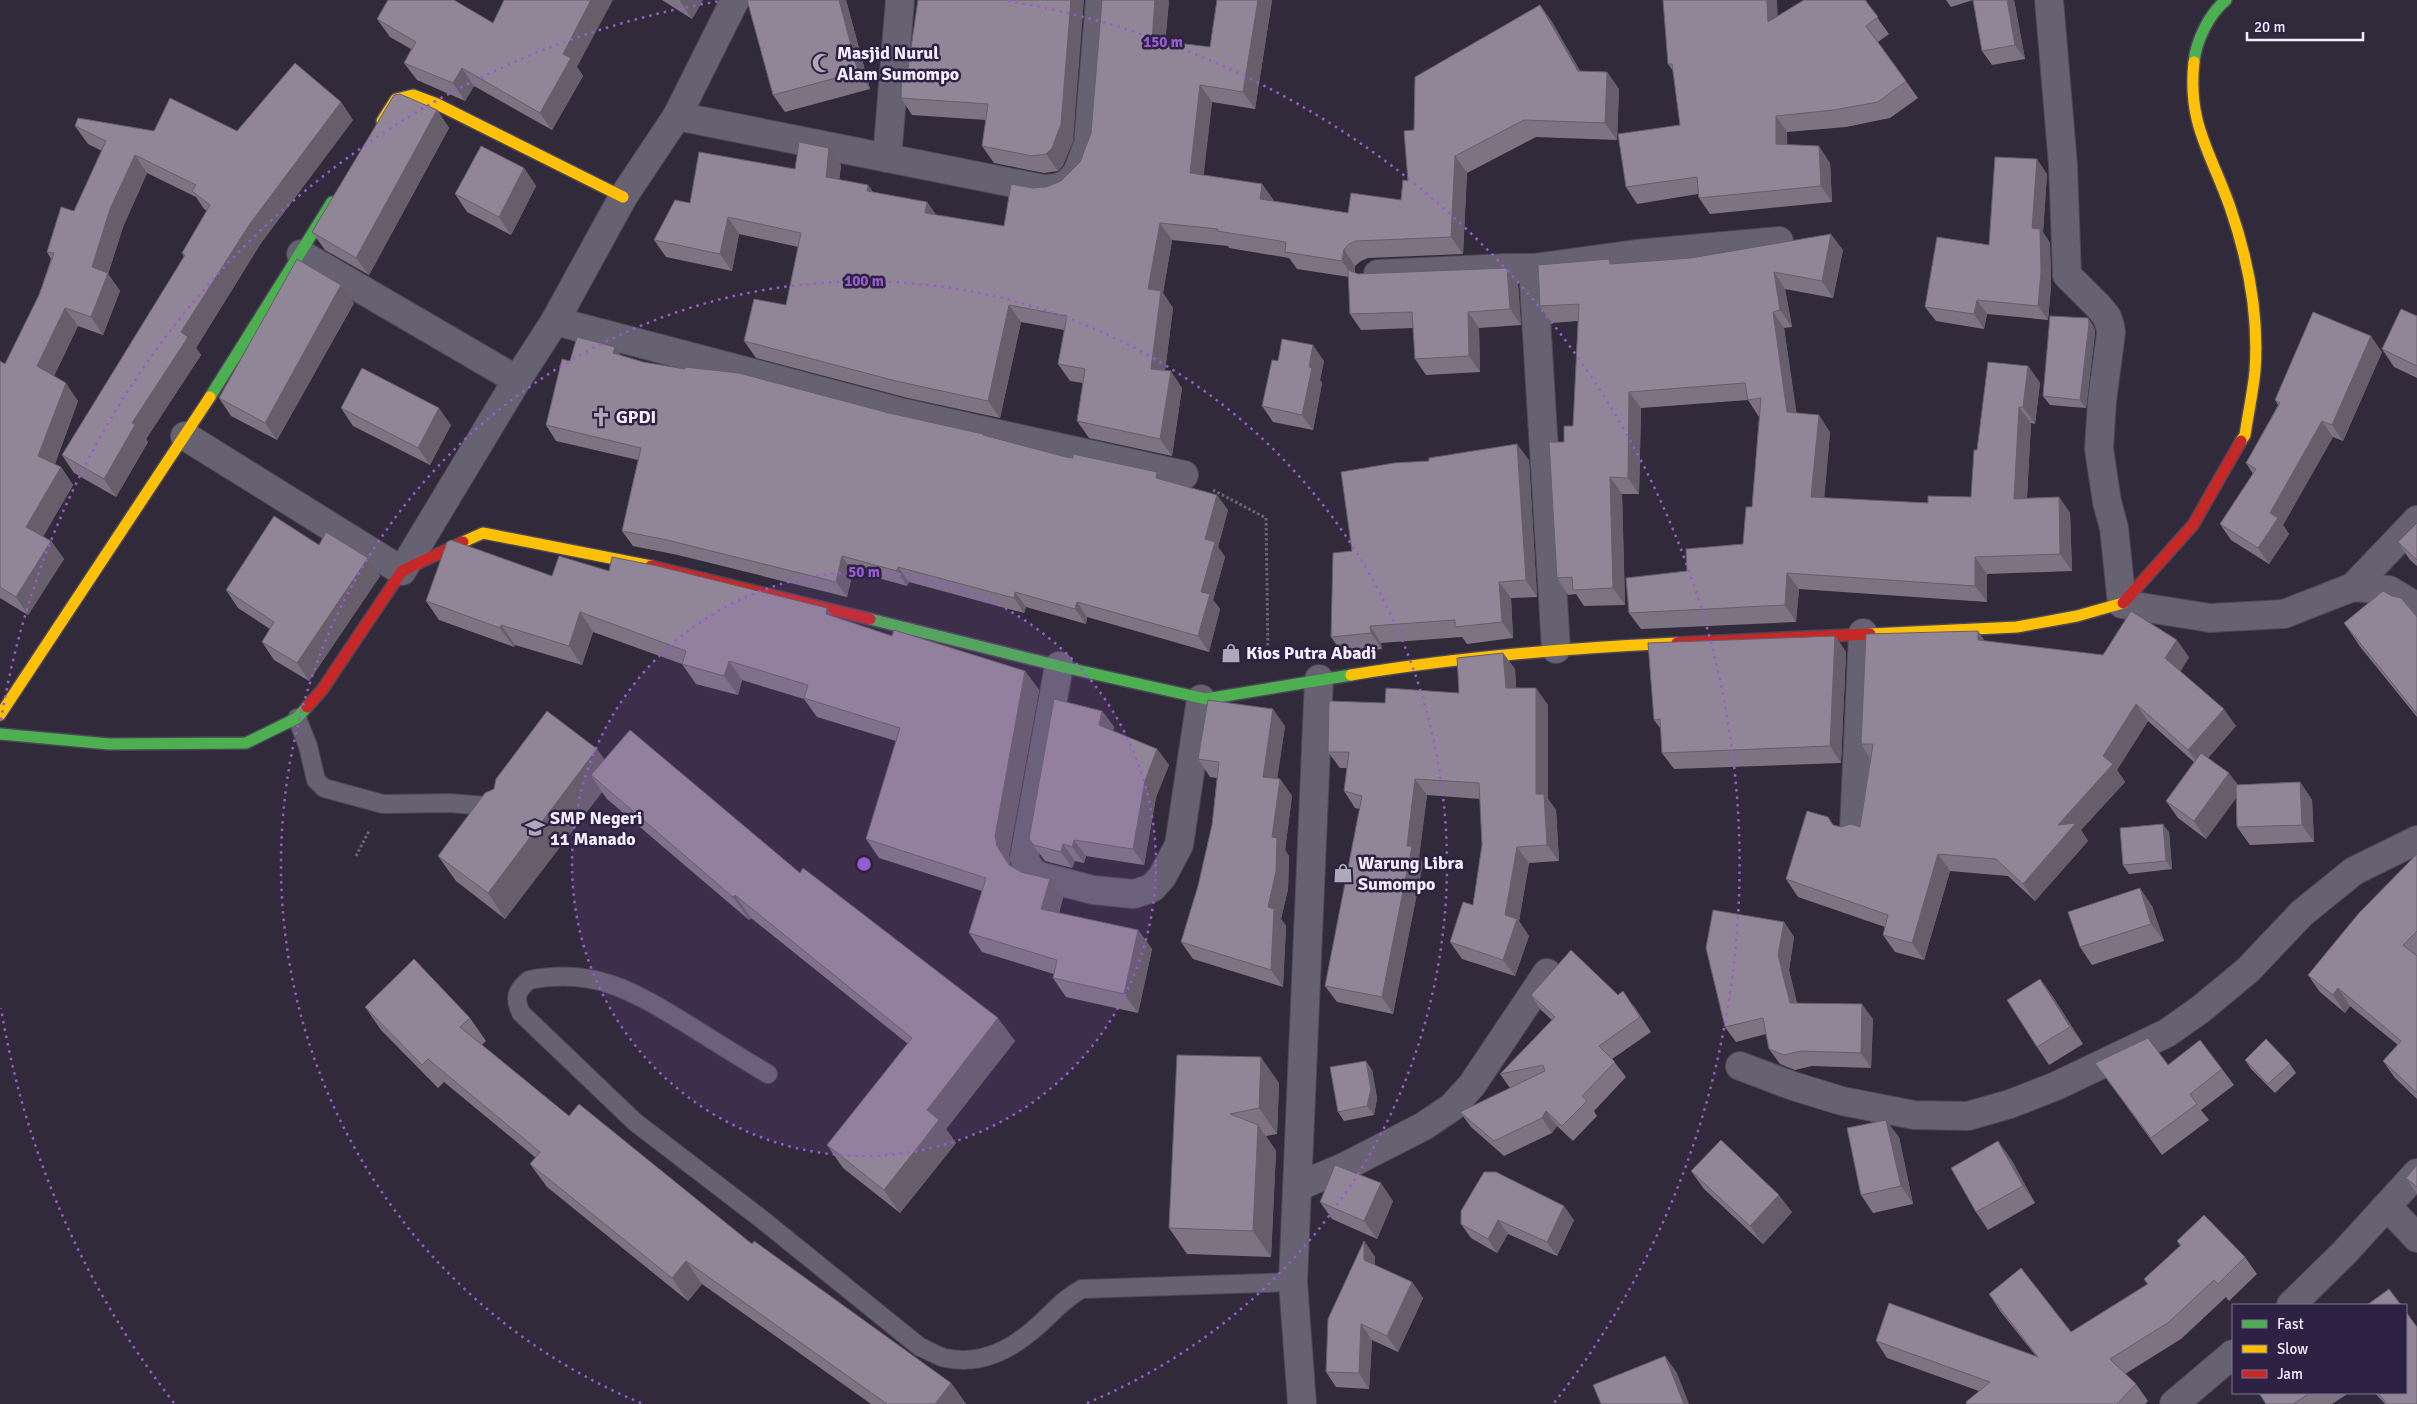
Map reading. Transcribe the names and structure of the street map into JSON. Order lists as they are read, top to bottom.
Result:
{
  "places": {
    "mosque": ["Masjid Nurul Alam Sumompo"],
    "church": ["GPDI"],
    "shop": ["Kios Putra Abadi", "Warung Libra Sumompo"],
    "school or university": ["SMP Negeri 11 Manado"]
  },
  "legend": ["Fast", "Slow", "Jam"],
  "scale_bar": "20 m",
  "rings": ["150 m", "100 m", "50 m"]
}
